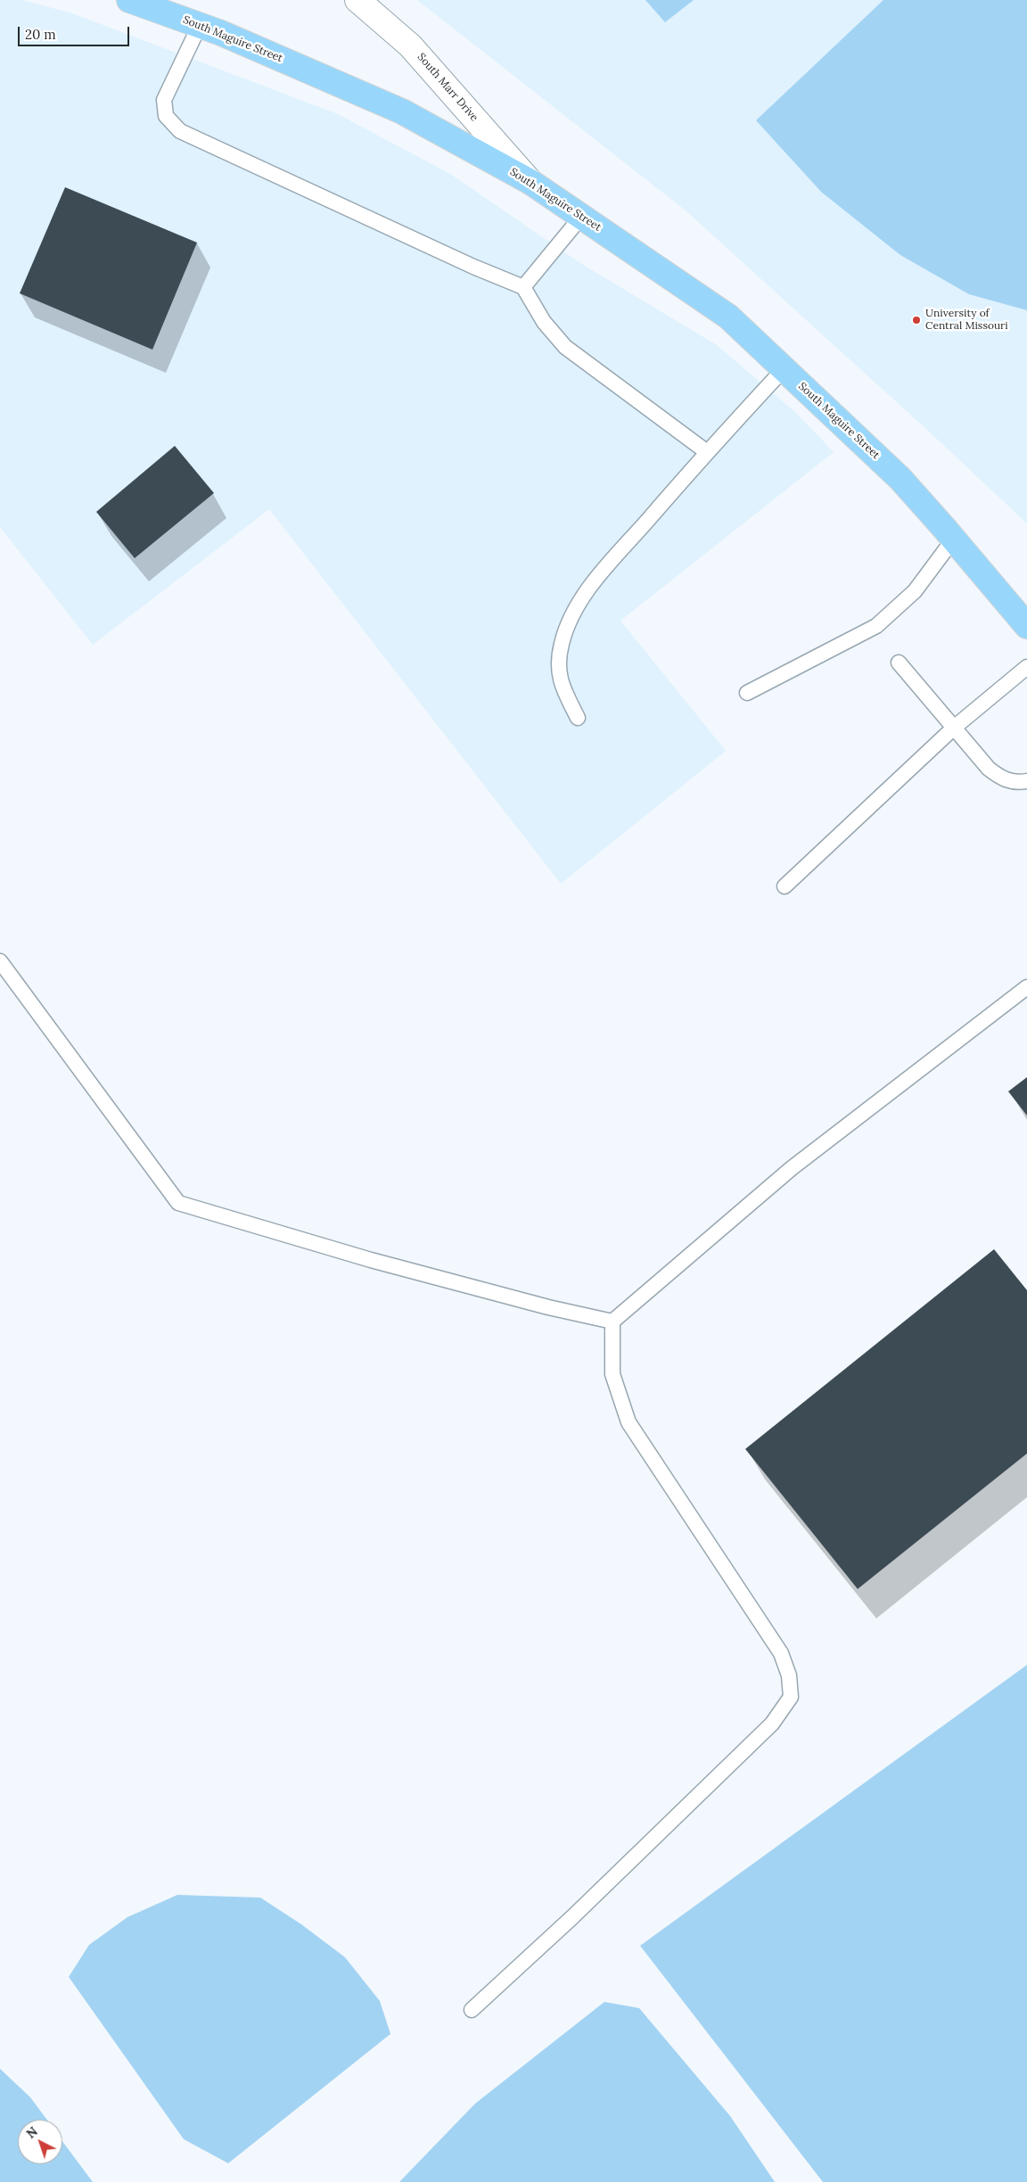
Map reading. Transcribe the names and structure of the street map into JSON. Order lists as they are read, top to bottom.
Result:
{
  "streets": {
    "main road": ["South Maguire Street"],
    "street": ["South Marr Drive"]
  },
  "crossings": [
    ["South Maguire Street", "South Marr Drive"]
  ],
  "places": ["University of Central Missouri"],
  "scale_bar": "20 m",
  "north": "top left"
}
